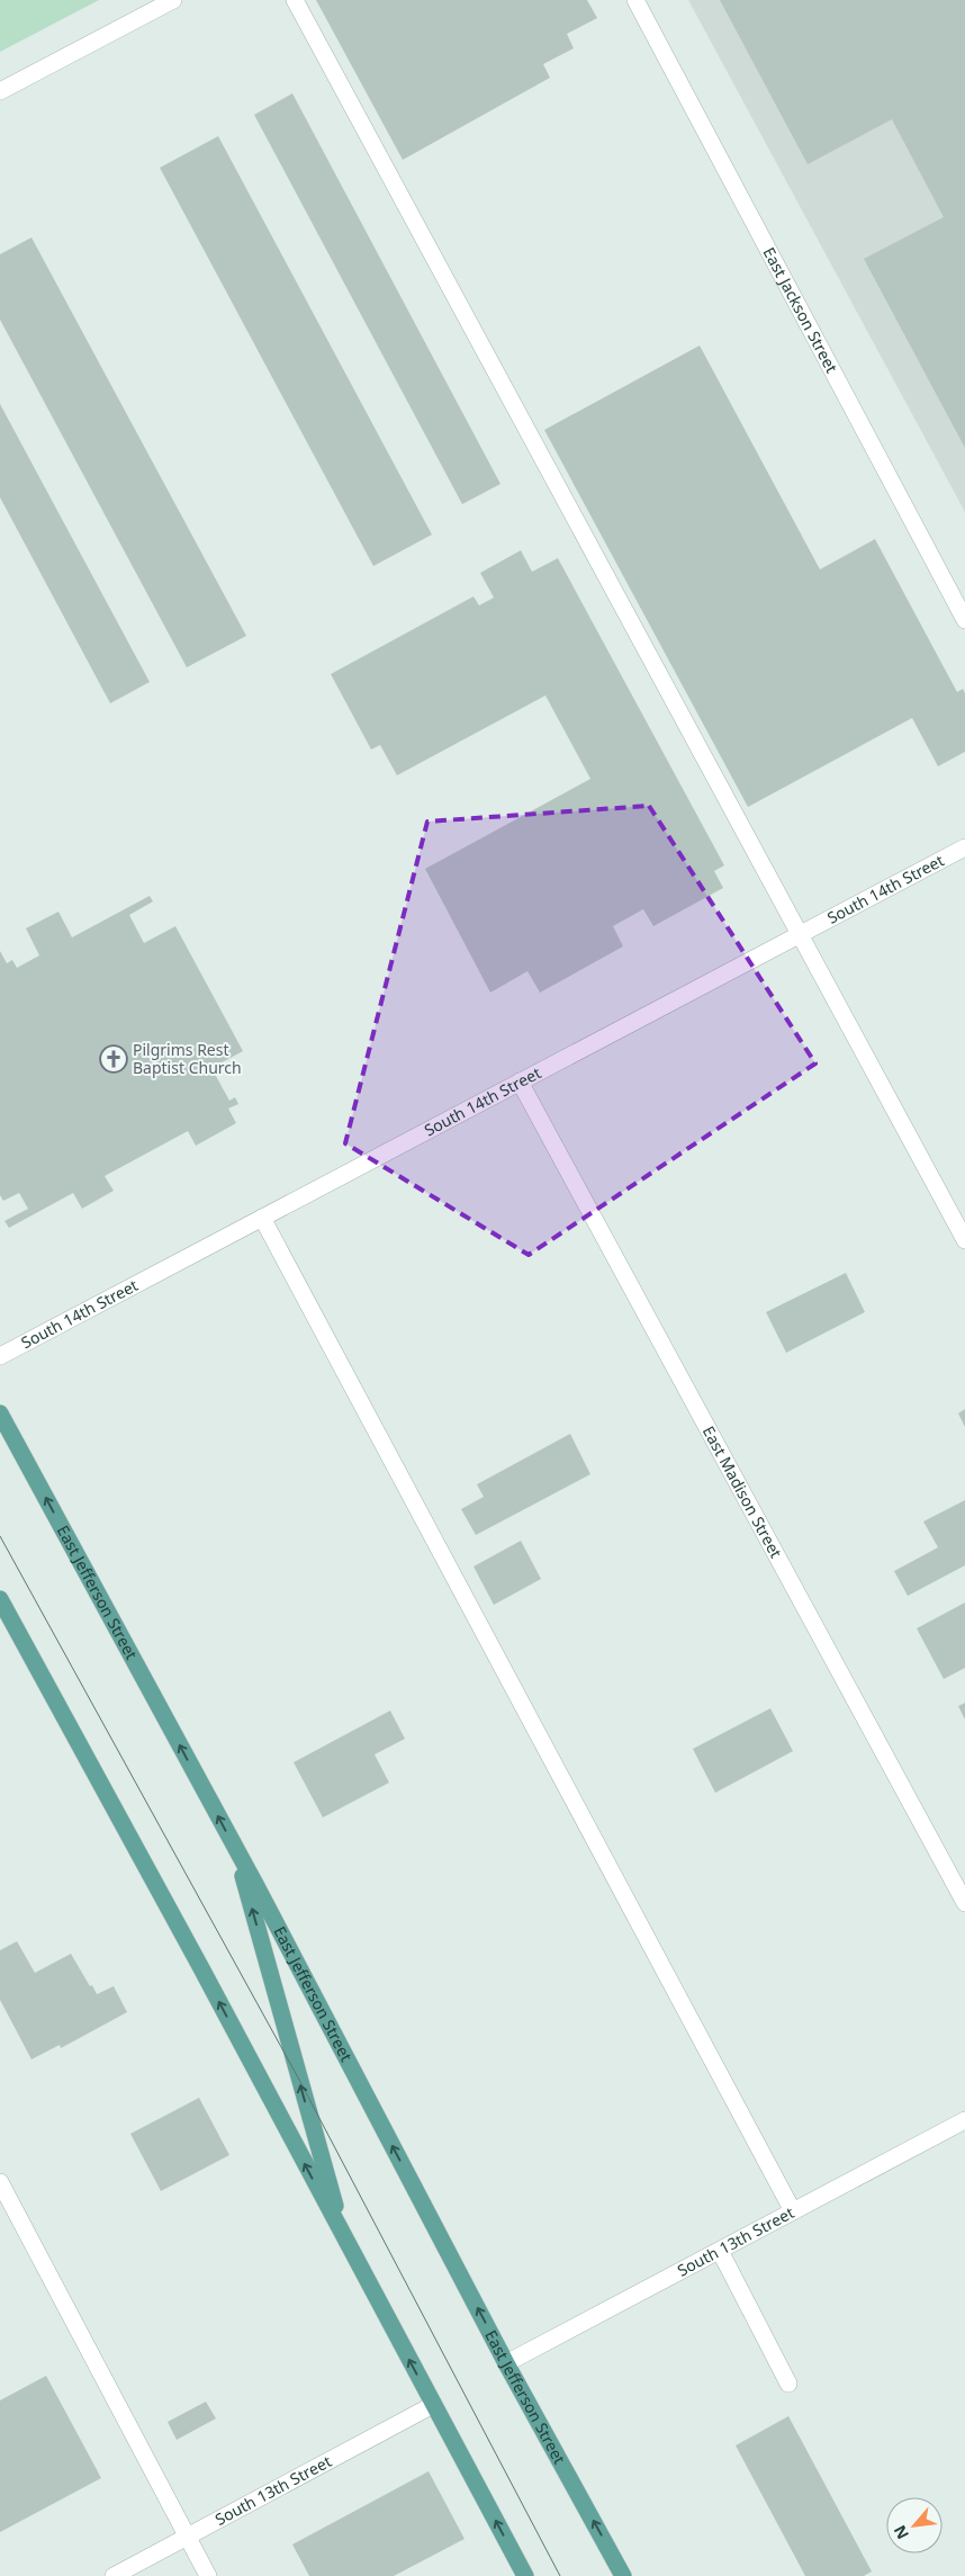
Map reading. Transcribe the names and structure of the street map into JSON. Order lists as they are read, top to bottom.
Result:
{
  "streets": {
    "main road": ["East Jefferson Street"],
    "street": [
      "East Jackson Street",
      "South 14th Street",
      "East Madison Street",
      "South 13th Street"
    ]
  },
  "crossings": [
    ["South 14th Street", "East Madison Street"],
    ["East Jefferson Street", "South 13th Street"]
  ],
  "places": {
    "church": ["Pilgrims Rest Baptist Church"]
  },
  "north": "bottom left"
}
